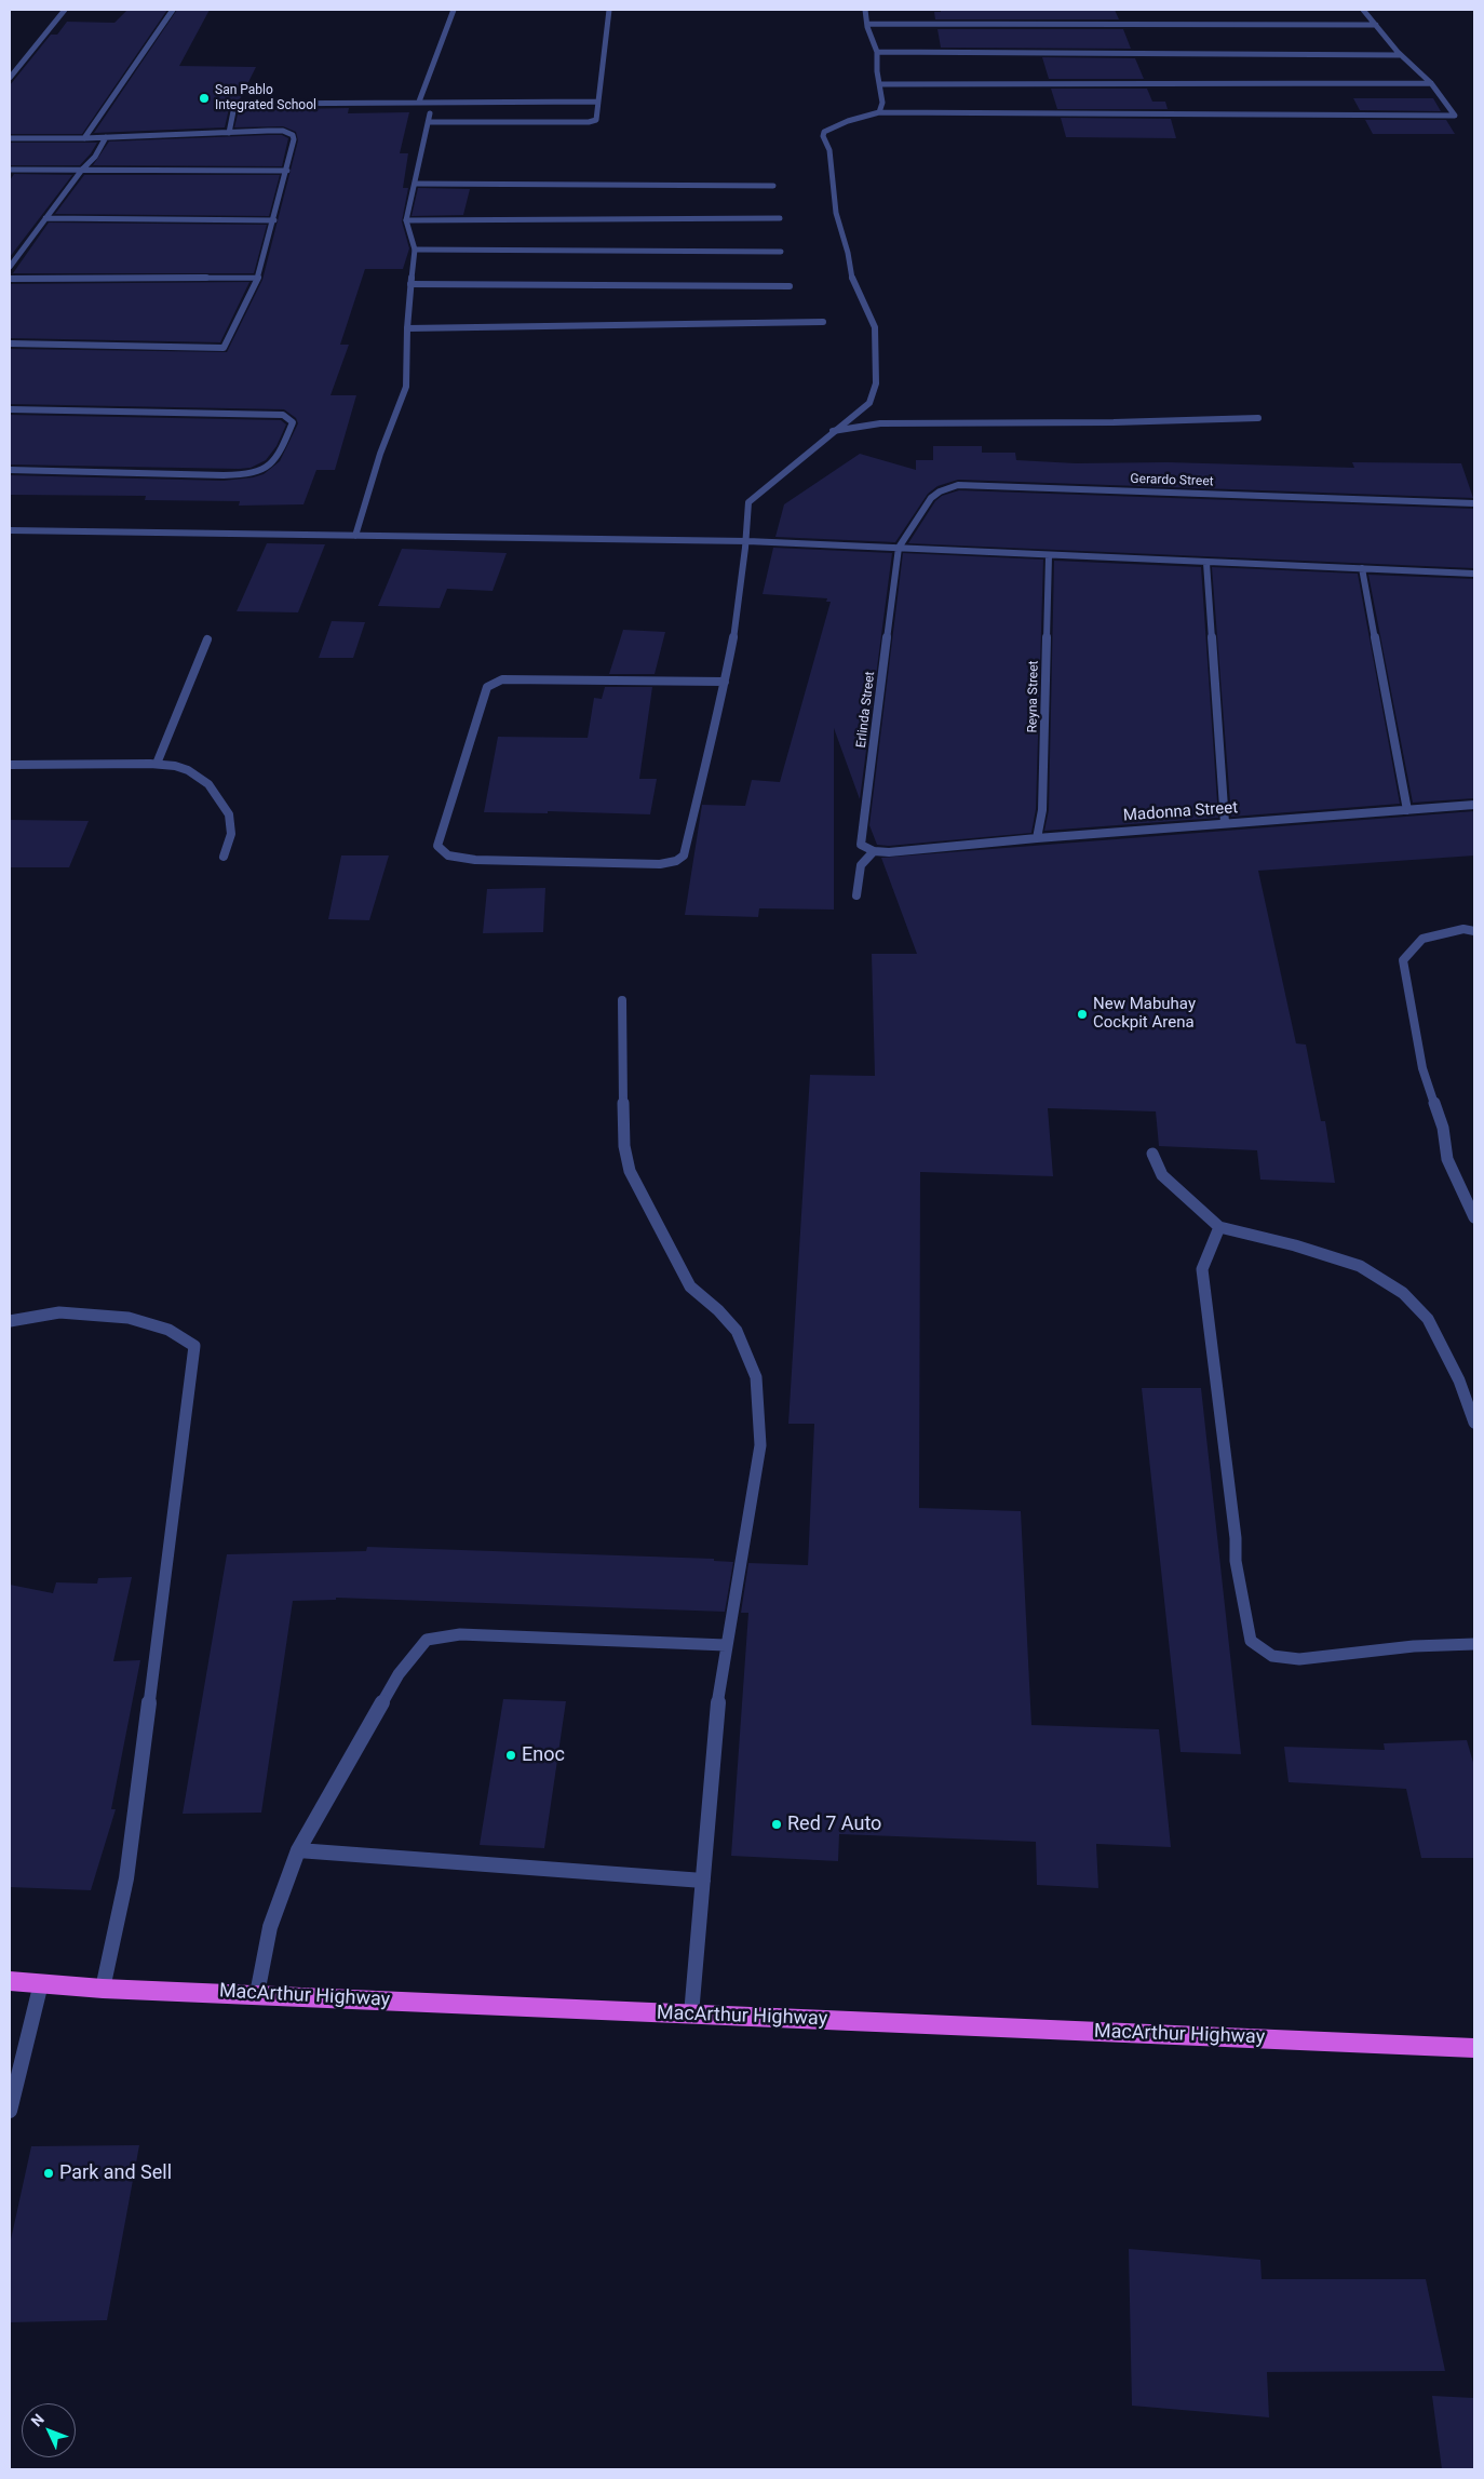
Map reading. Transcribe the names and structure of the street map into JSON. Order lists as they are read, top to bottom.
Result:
{
  "streets": {
    "highway": ["MacArthur Highway"],
    "street": [
      "Gerardo Street",
      "Reyna Street",
      "Erlinda Street",
      "Madonna Street"
    ]
  },
  "crossings": [
    ["Gerardo Street", "Erlinda Street"],
    ["Reyna Street", "Madonna Street"],
    ["Erlinda Street", "Madonna Street"]
  ],
  "places": [
    "San Pablo Integrated School",
    "New Mabuhay Cockpit Arena",
    "Enoc",
    "Red 7 Auto",
    "Park and Sell"
  ],
  "north": "top left"
}
